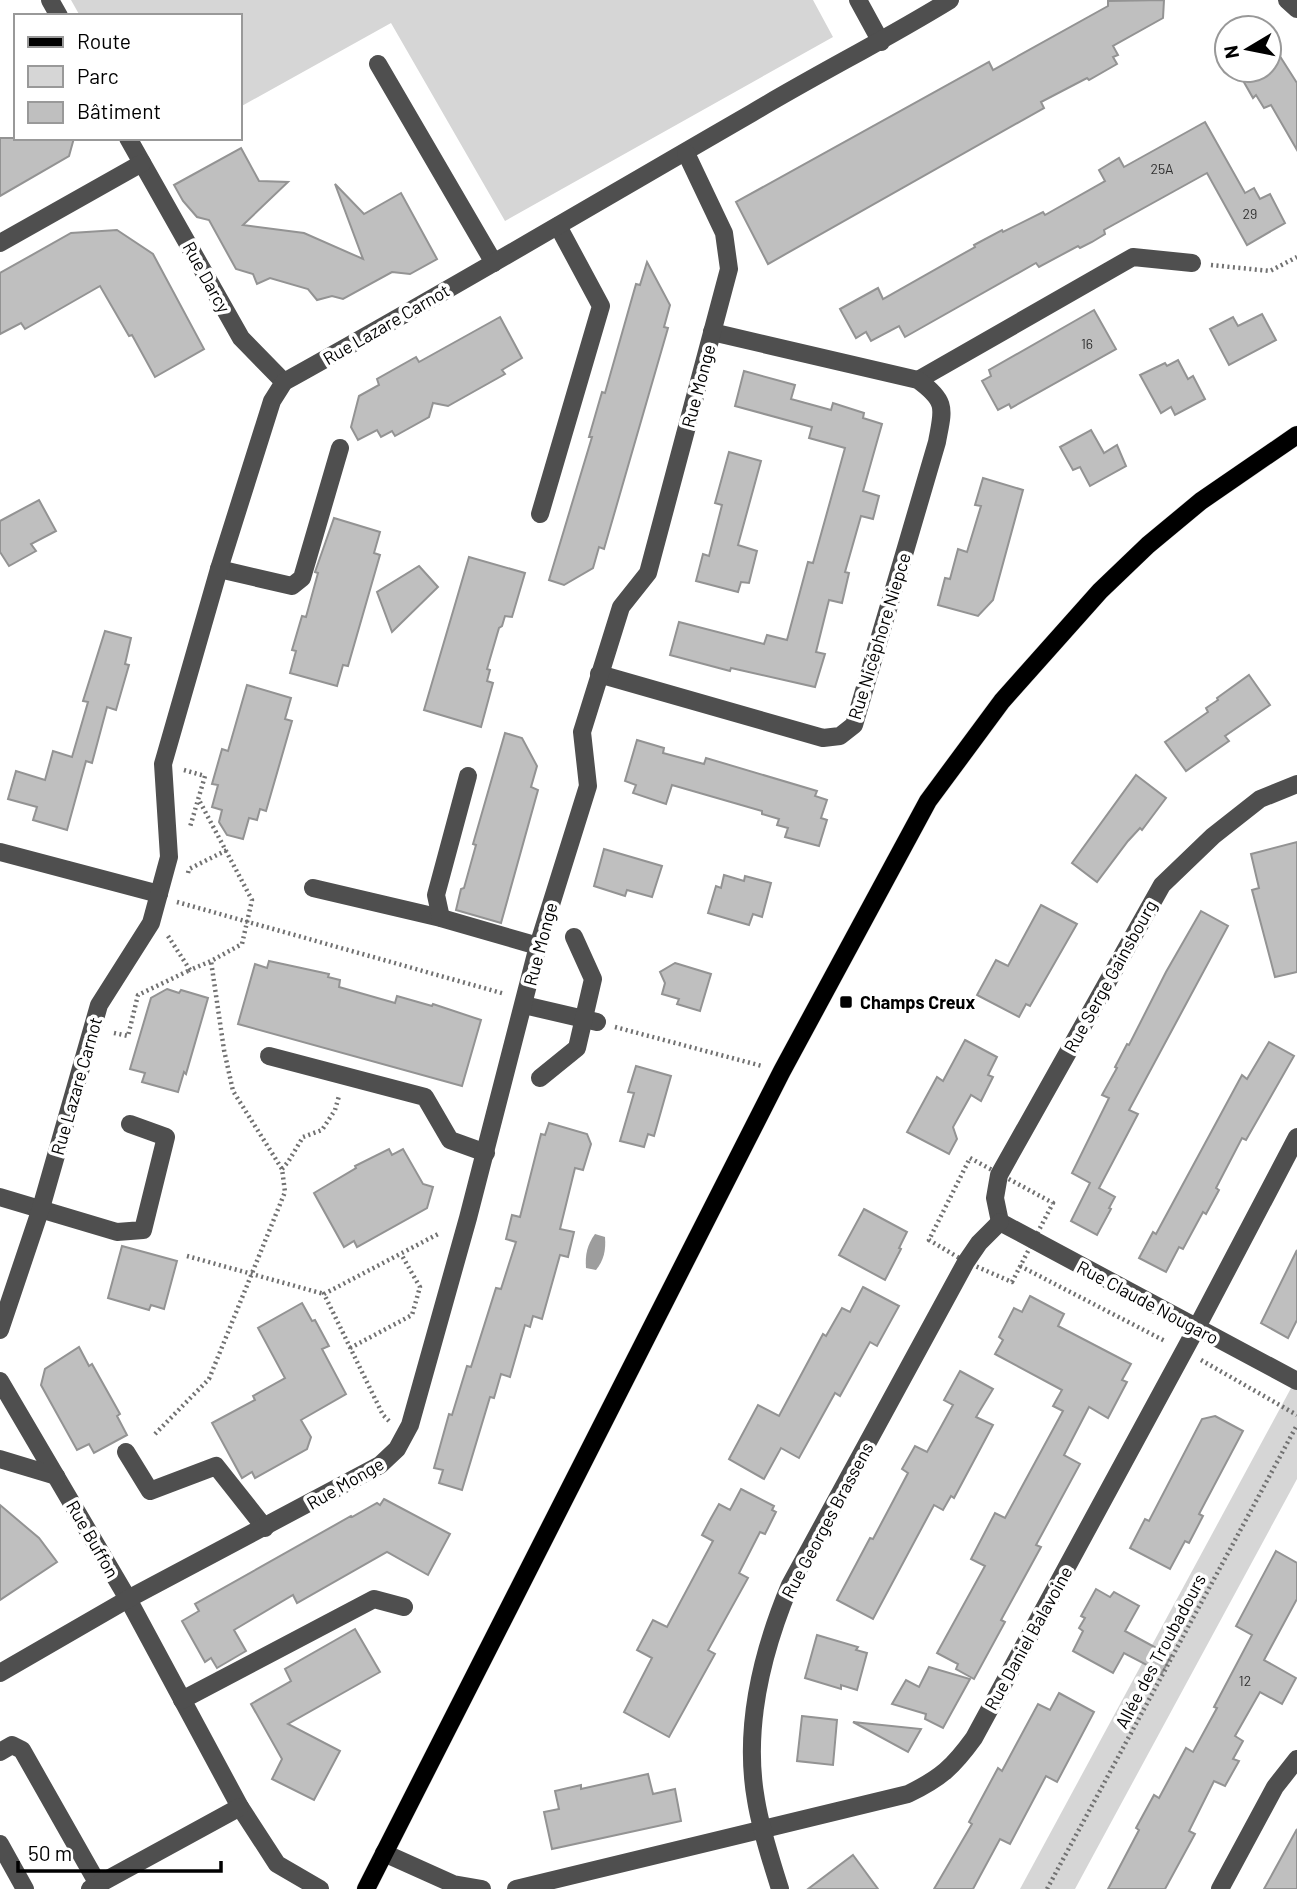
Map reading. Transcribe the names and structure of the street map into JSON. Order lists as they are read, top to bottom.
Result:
{
  "streets": {
    "street": [
      "Rue Darcy",
      "Rue Lazare Carnot",
      "Rue Monge",
      "Rue Nicéphore Niepce",
      "Rue Serge Gainsbourg",
      "Rue Claude Nougaro",
      "Rue Georges Brassens",
      "Rue Buffon",
      "Rue Daniel Balavoine"
    ],
    "path": ["Allée des Troubadours"]
  },
  "crossings": [
    ["Rue Darcy", "Rue Lazare Carnot"],
    ["Rue Lazare Carnot", "Rue Monge"],
    ["Rue Monge", "Rue Nicéphore Niepce"],
    ["Rue Monge", "Rue Buffon"],
    ["Rue Serge Gainsbourg", "Rue Claude Nougaro"],
    ["Rue Serge Gainsbourg", "Rue Georges Brassens"],
    ["Rue Claude Nougaro", "Rue Georges Brassens"],
    ["Rue Claude Nougaro", "Rue Daniel Balavoine"],
    ["Rue Georges Brassens", "Rue Daniel Balavoine"]
  ],
  "places": {
    "transit": ["Champs Creux"]
  },
  "house_numbers": [
    "25A",
    "29",
    "16",
    "12"
  ],
  "legend": ["Route", "Parc", "Bâtiment"],
  "scale_bar": "50 m",
  "north": "left"
}
